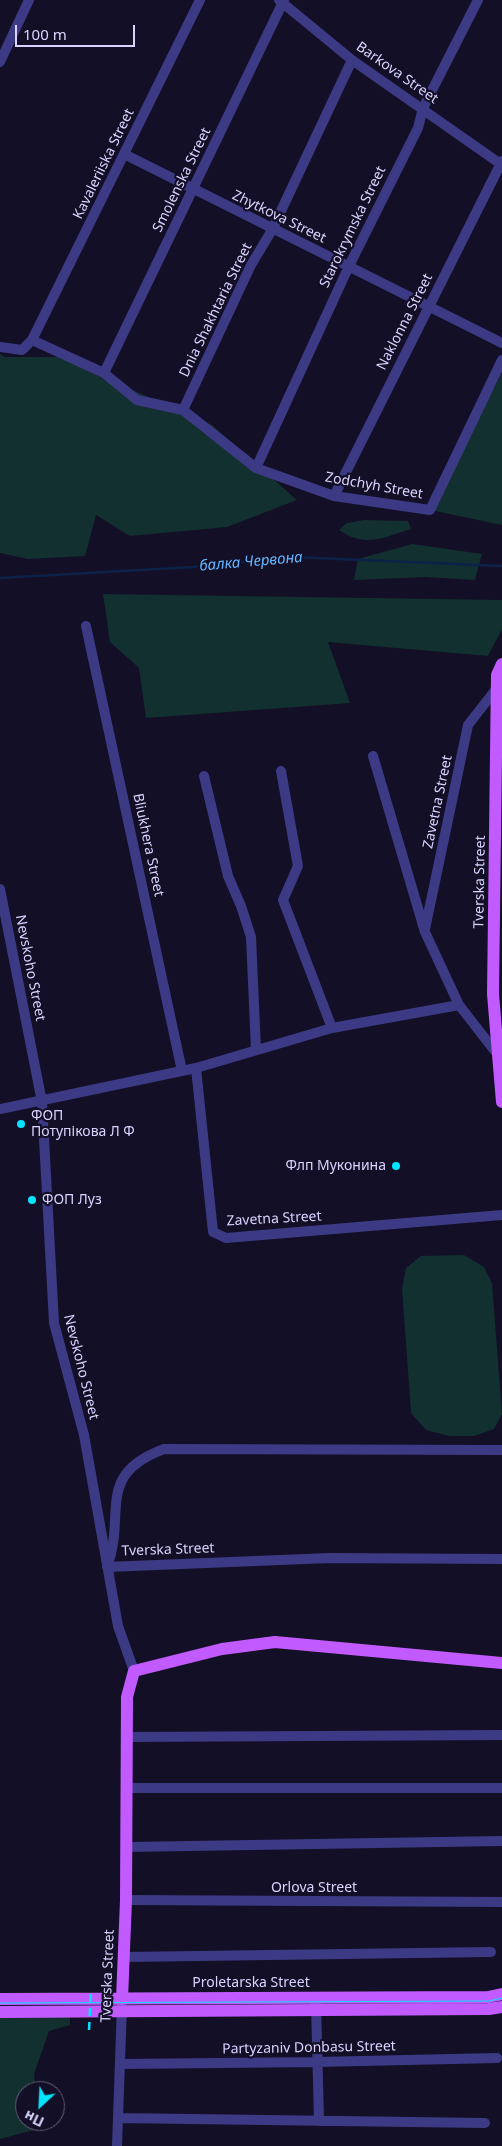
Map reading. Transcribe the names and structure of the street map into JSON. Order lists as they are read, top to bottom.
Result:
{
  "streets": {
    "main road": ["Tverska Street", "Proletarska Street"],
    "street": [
      "Barkova Street",
      "Kavaleriiska Street",
      "Smolenska Street",
      "Zhytkova Street",
      "Starokrymska Street",
      "Dnia Shakhtaria Street",
      "Naklonna Street",
      "Zodchyh Street",
      "Zavetna Street",
      "Bliukhera Street",
      "Nevskoho Street",
      "Orlova Street",
      "Partyzaniv Donbasu Street"
    ]
  },
  "crossings": [
    ["Barkova Street", "Smolenska Street"],
    ["Barkova Street", "Starokrymska Street"],
    ["Barkova Street", "Dnia Shakhtaria Street"],
    ["Barkova Street", "Naklonna Street"],
    ["Kavaleriiska Street", "Zhytkova Street"],
    ["Kavaleriiska Street", "Zodchyh Street"],
    ["Smolenska Street", "Zhytkova Street"],
    ["Smolenska Street", "Zodchyh Street"],
    ["Zhytkova Street", "Starokrymska Street"],
    ["Zhytkova Street", "Dnia Shakhtaria Street"],
    ["Zhytkova Street", "Naklonna Street"],
    ["Starokrymska Street", "Zodchyh Street"],
    ["Dnia Shakhtaria Street", "Zodchyh Street"],
    ["Naklonna Street", "Zodchyh Street"],
    ["Zavetna Street", "Tverska Street"],
    ["Tverska Street", "Nevskoho Street"],
    ["Tverska Street", "Orlova Street"],
    ["Tverska Street", "Proletarska Street"],
    ["Tverska Street", "Partyzaniv Donbasu Street"]
  ],
  "water": ["балка Червона"],
  "places": ["ФОП Потупікова Л Ф", "Флп Муконина", "ФОП Луз"],
  "scale_bar": "100 m",
  "north": "bottom left"
}
